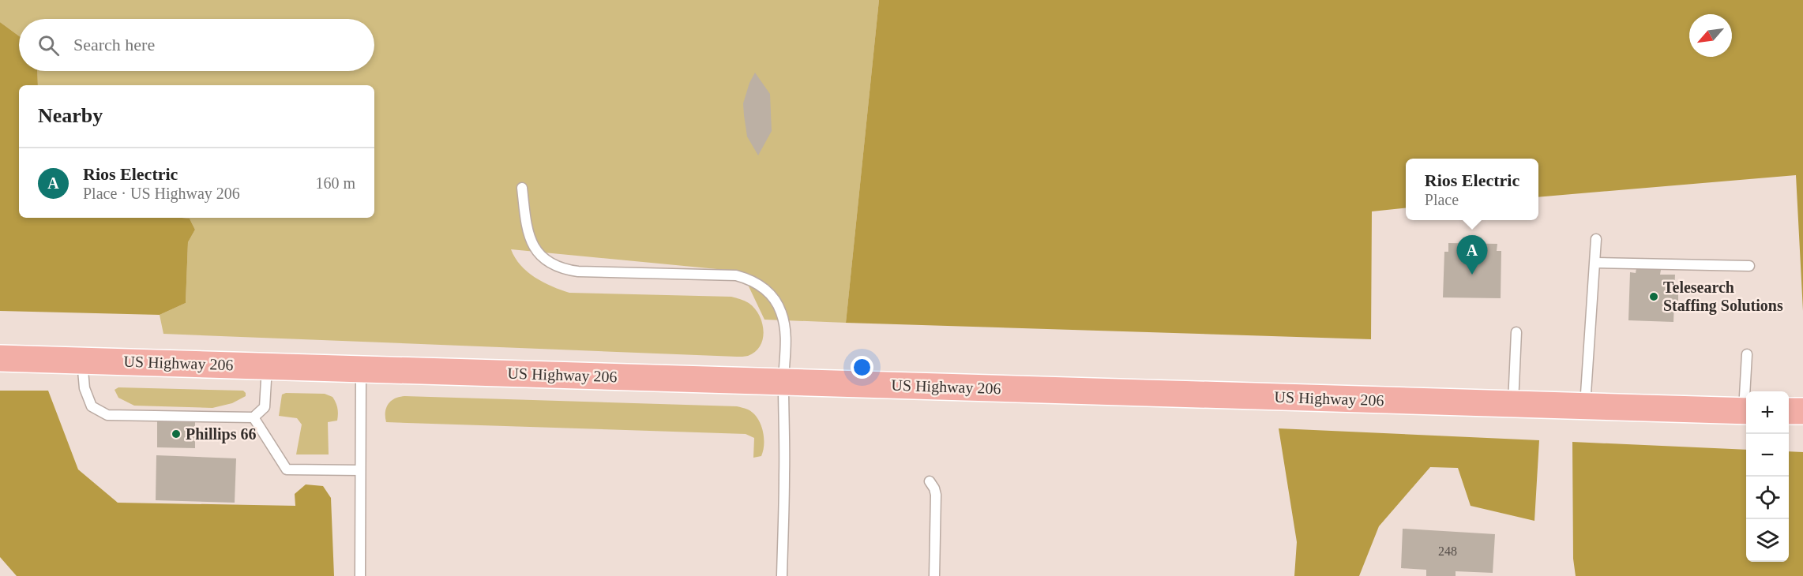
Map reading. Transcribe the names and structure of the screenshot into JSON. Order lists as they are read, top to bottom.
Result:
{
  "streets": {
    "highway": ["US Highway 206"]
  },
  "places": ["Telesearch Staffing Solutions", "Phillips 66"],
  "house_numbers": ["248"],
  "north": "bottom left",
  "page": {
    "search": "Search here",
    "heading": "Nearby",
    "list": [
      {
        "mark": "A",
        "name": "Rios Electric",
        "note": "Place · US Highway 206",
        "value": "160 m"
      }
    ],
    "popup": ["Rios Electric", "Place"],
    "pins": "A",
    "map_buttons": ["+", "−"]
  }
}
